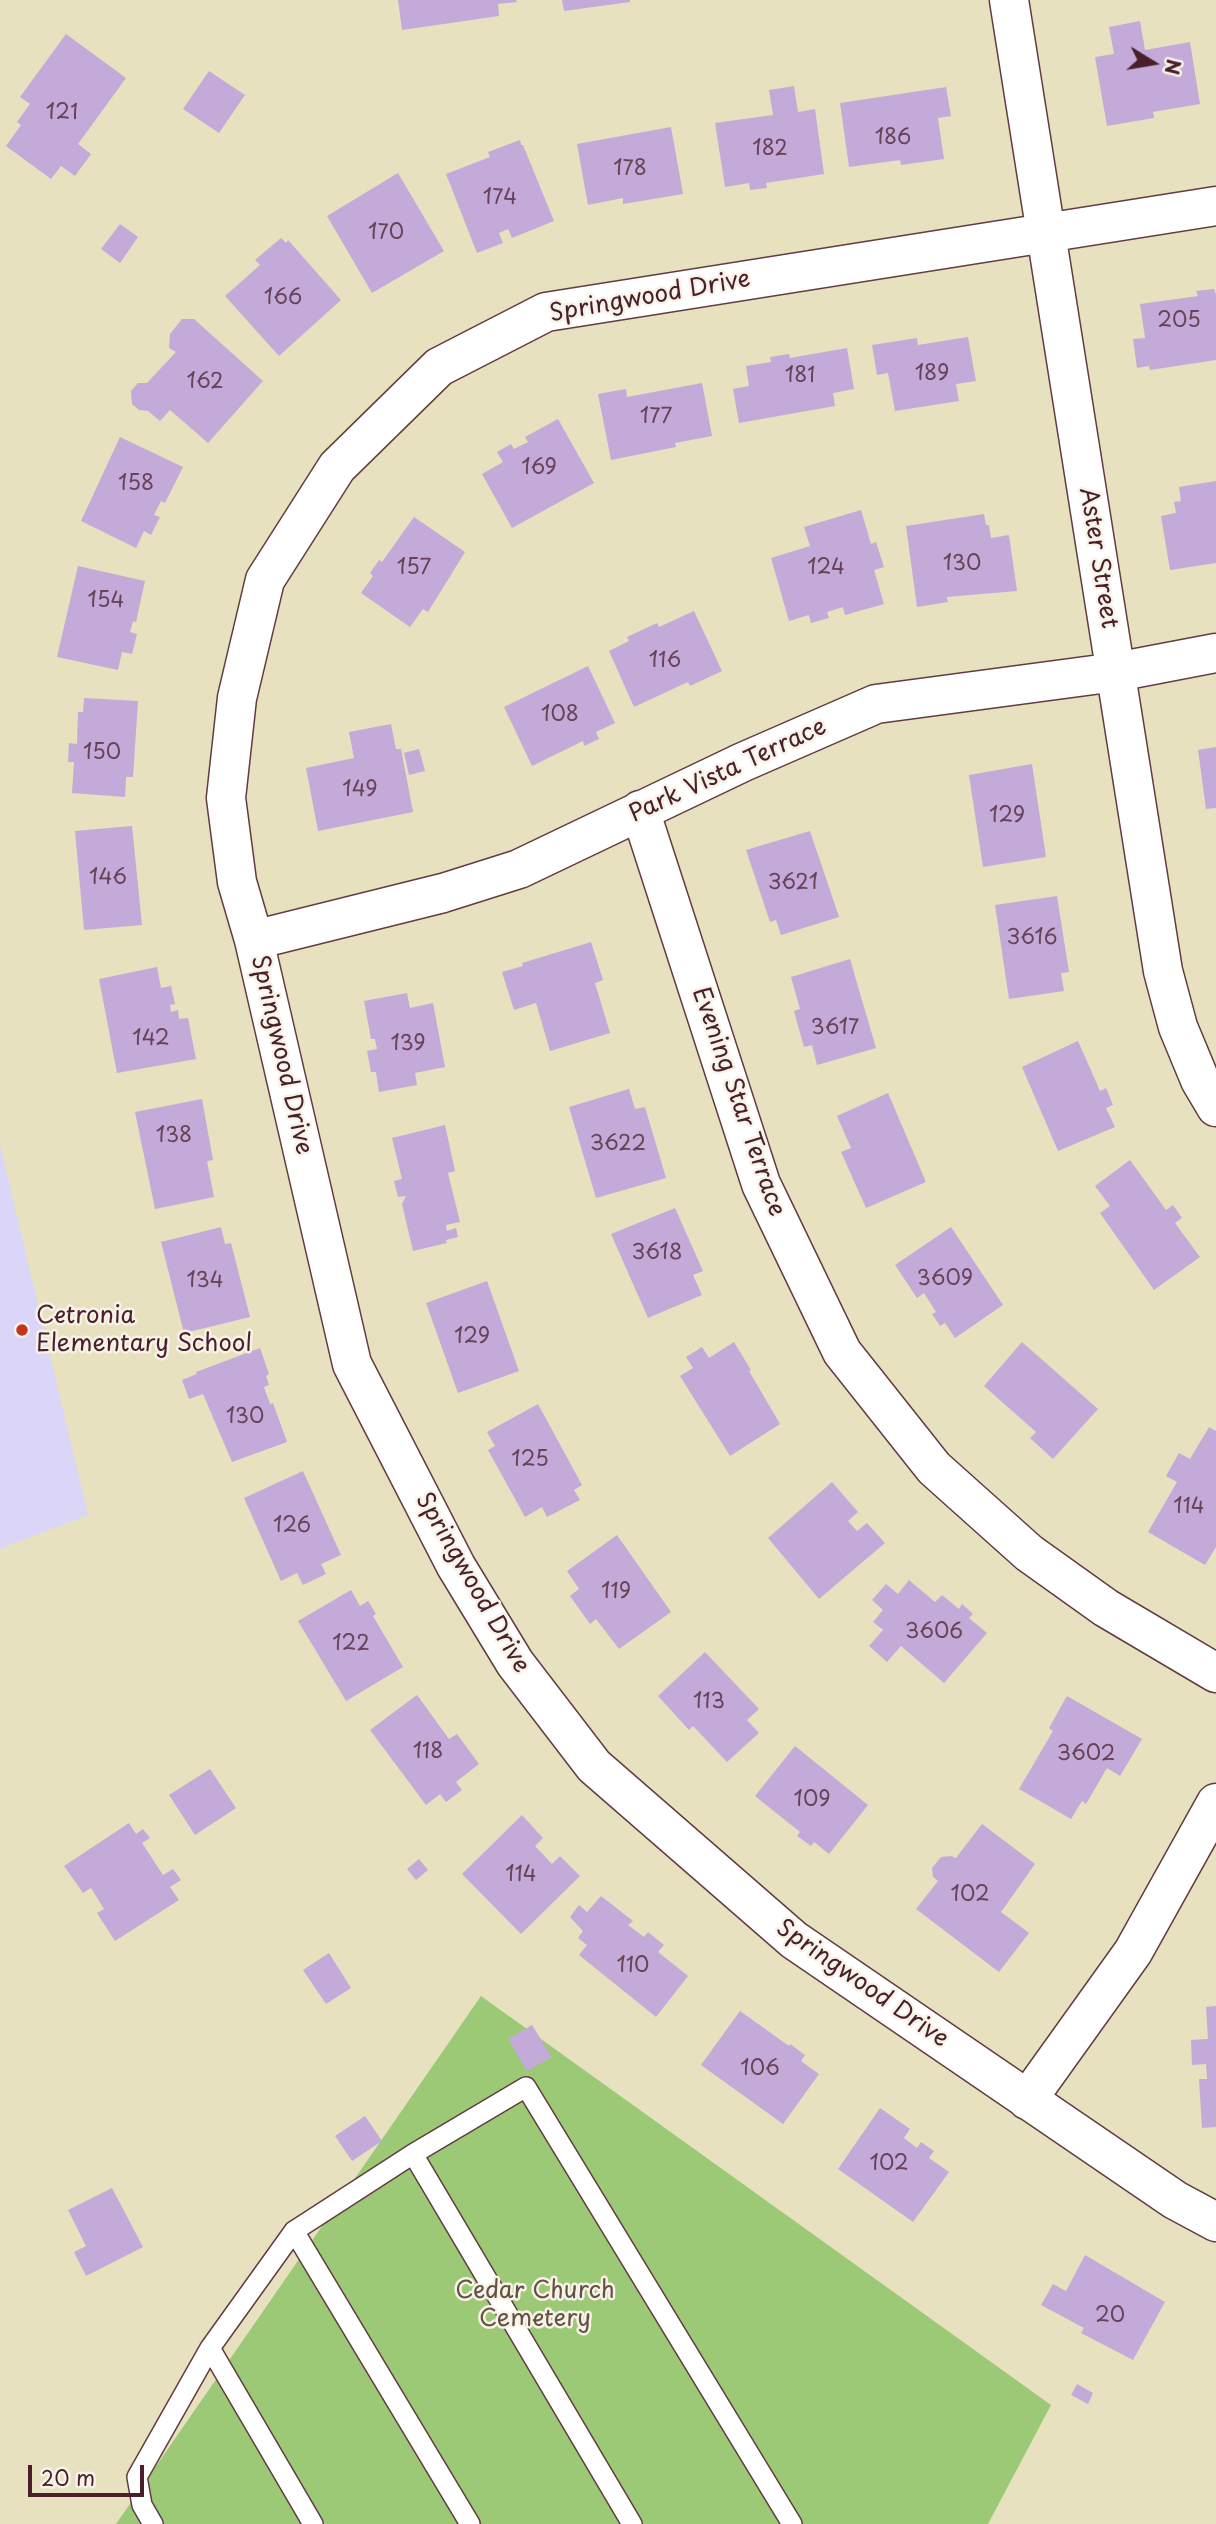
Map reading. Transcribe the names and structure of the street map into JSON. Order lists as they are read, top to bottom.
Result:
{
  "streets": {
    "street": [
      "Springwood Drive",
      "Aster Street",
      "Park Vista Terrace",
      "Evening Star Terrace"
    ]
  },
  "crossings": [
    ["Springwood Drive", "Aster Street"],
    ["Springwood Drive", "Park Vista Terrace"],
    ["Aster Street", "Park Vista Terrace"],
    ["Park Vista Terrace", "Evening Star Terrace"]
  ],
  "parks": ["Cedar Church Cemetery"],
  "places": ["Cetronia Elementary School"],
  "house_numbers": [
    "121",
    "186",
    "182",
    "178",
    "174",
    "170",
    "166",
    "205",
    "189",
    "181",
    "162",
    "177",
    "169",
    "158",
    "130",
    "157",
    "124",
    "154",
    "116",
    "108",
    "150",
    "149",
    "129",
    "146",
    "3621",
    "3616",
    "3617",
    "142",
    "139",
    "138",
    "3622",
    "3618",
    "3609",
    "134",
    "129",
    "130",
    "125",
    "114",
    "126",
    "119",
    "3606",
    "122",
    "113",
    "118",
    "3602",
    "109",
    "114",
    "102",
    "110",
    "106",
    "102",
    "20"
  ],
  "scale_bar": "20 m",
  "north": "right"
}
